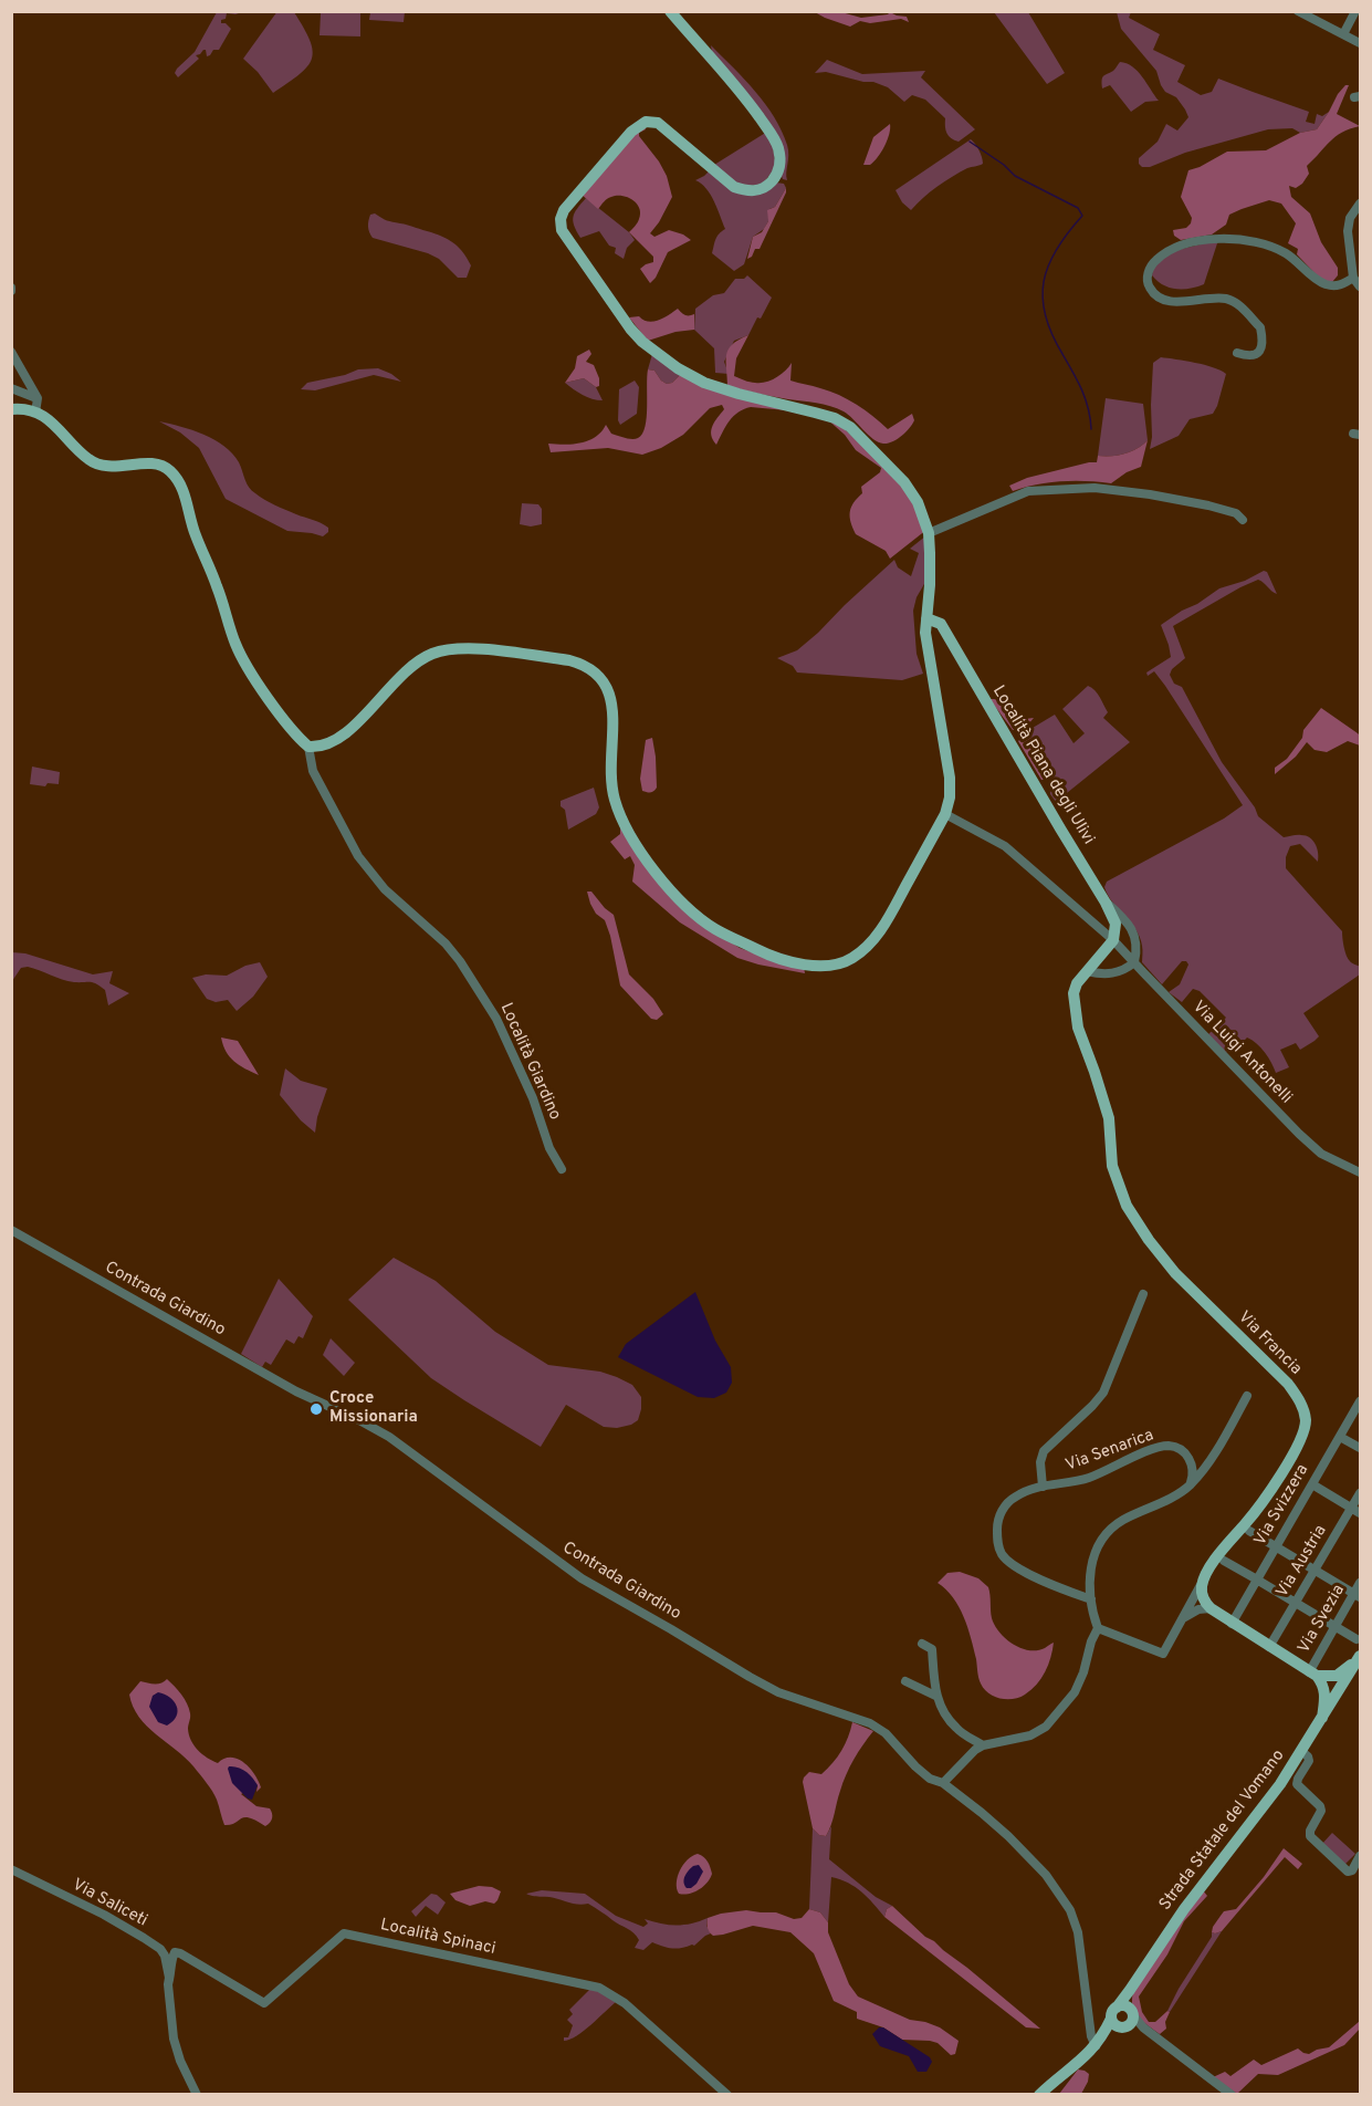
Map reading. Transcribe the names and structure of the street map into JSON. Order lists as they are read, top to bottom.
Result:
{
  "streets": {
    "main road": ["Località Piana degli Ulivi", "Via Francia", "Strada Statale del Vomano"],
    "street": [
      "Via Luigi Antonelli",
      "Località Giardino",
      "Contrada Giardino",
      "Via Senarica",
      "Via Svizzera",
      "Via Austria",
      "Via Svezia",
      "Via Saliceti",
      "Località Spinaci"
    ]
  },
  "crossings": [
    ["Località Piana degli Ulivi", "Via Luigi Antonelli"],
    ["Via Saliceti", "Località Spinaci"]
  ],
  "places": ["Croce Missionaria"]
}
